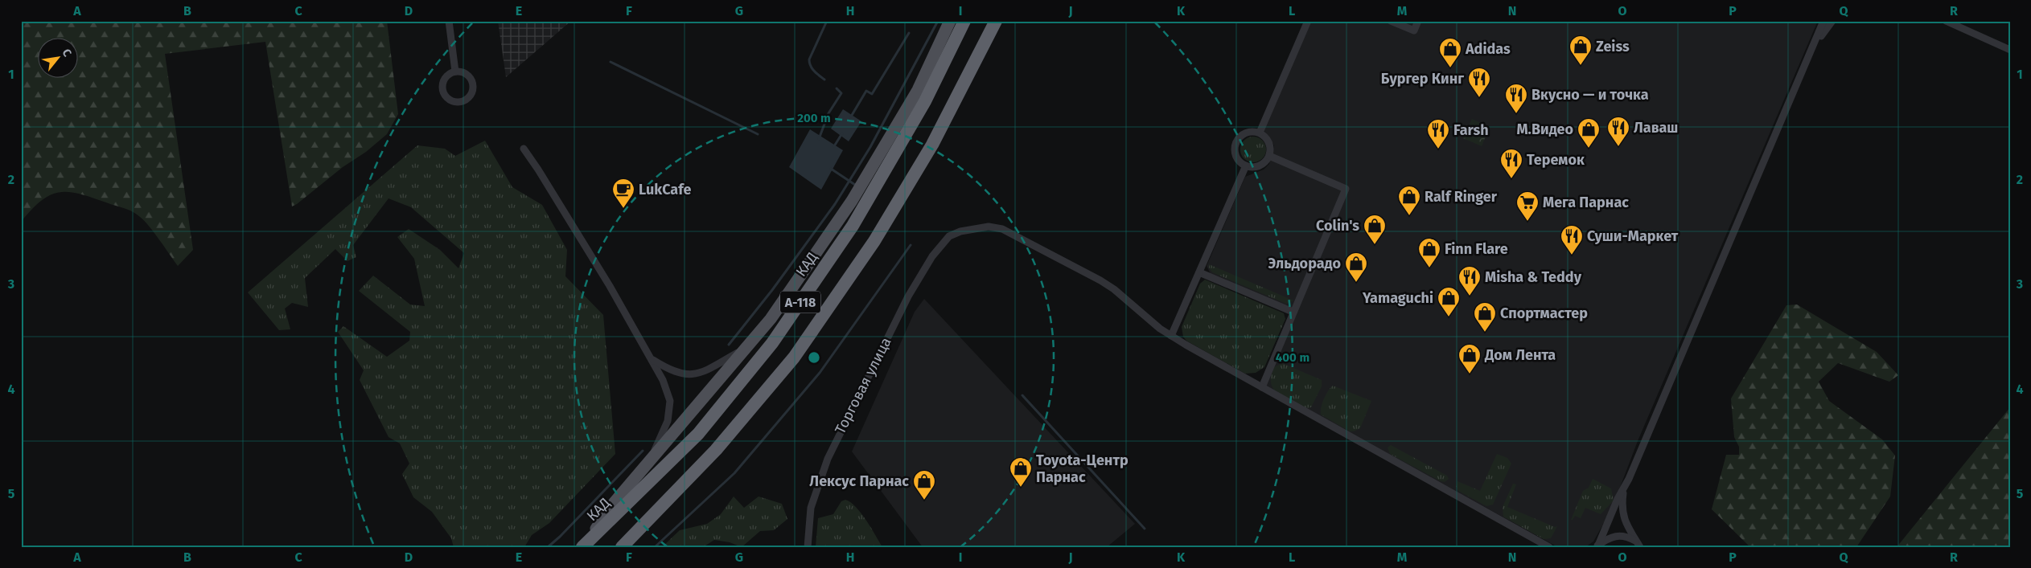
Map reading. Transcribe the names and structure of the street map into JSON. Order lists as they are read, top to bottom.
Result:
{
  "streets": {
    "highway": ["КАД", "А-118"],
    "street": ["Торговая улица"]
  },
  "places": {
    "shop": [
      "Zeiss",
      "Adidas",
      "М.Видео",
      "Ralf Ringer",
      "Colin's",
      "Finn Flare",
      "Эльдорадо",
      "Yamaguchi",
      "Спортмастер",
      "Дом Лента",
      "Toyota-Центр Парнас",
      "Лексус Парнас"
    ],
    "restaurant": [
      "Бургер Кинг",
      "Вкусно — и точка",
      "Лаваш",
      "Farsh",
      "Теремок",
      "Суши-Маркет",
      "Misha & Teddy"
    ],
    "cafe": ["LukCafe"],
    "supermarket": ["Мега Парнас"]
  },
  "north": "top right",
  "grid": {
    "columns": [
      "A",
      "B",
      "C",
      "D",
      "E",
      "F",
      "G",
      "H",
      "I",
      "J",
      "K",
      "L",
      "M",
      "N",
      "O",
      "P",
      "Q",
      "R"
    ],
    "rows": [
      "1",
      "2",
      "3",
      "4",
      "5"
    ]
  },
  "rings": ["200 m", "400 m"]
}
